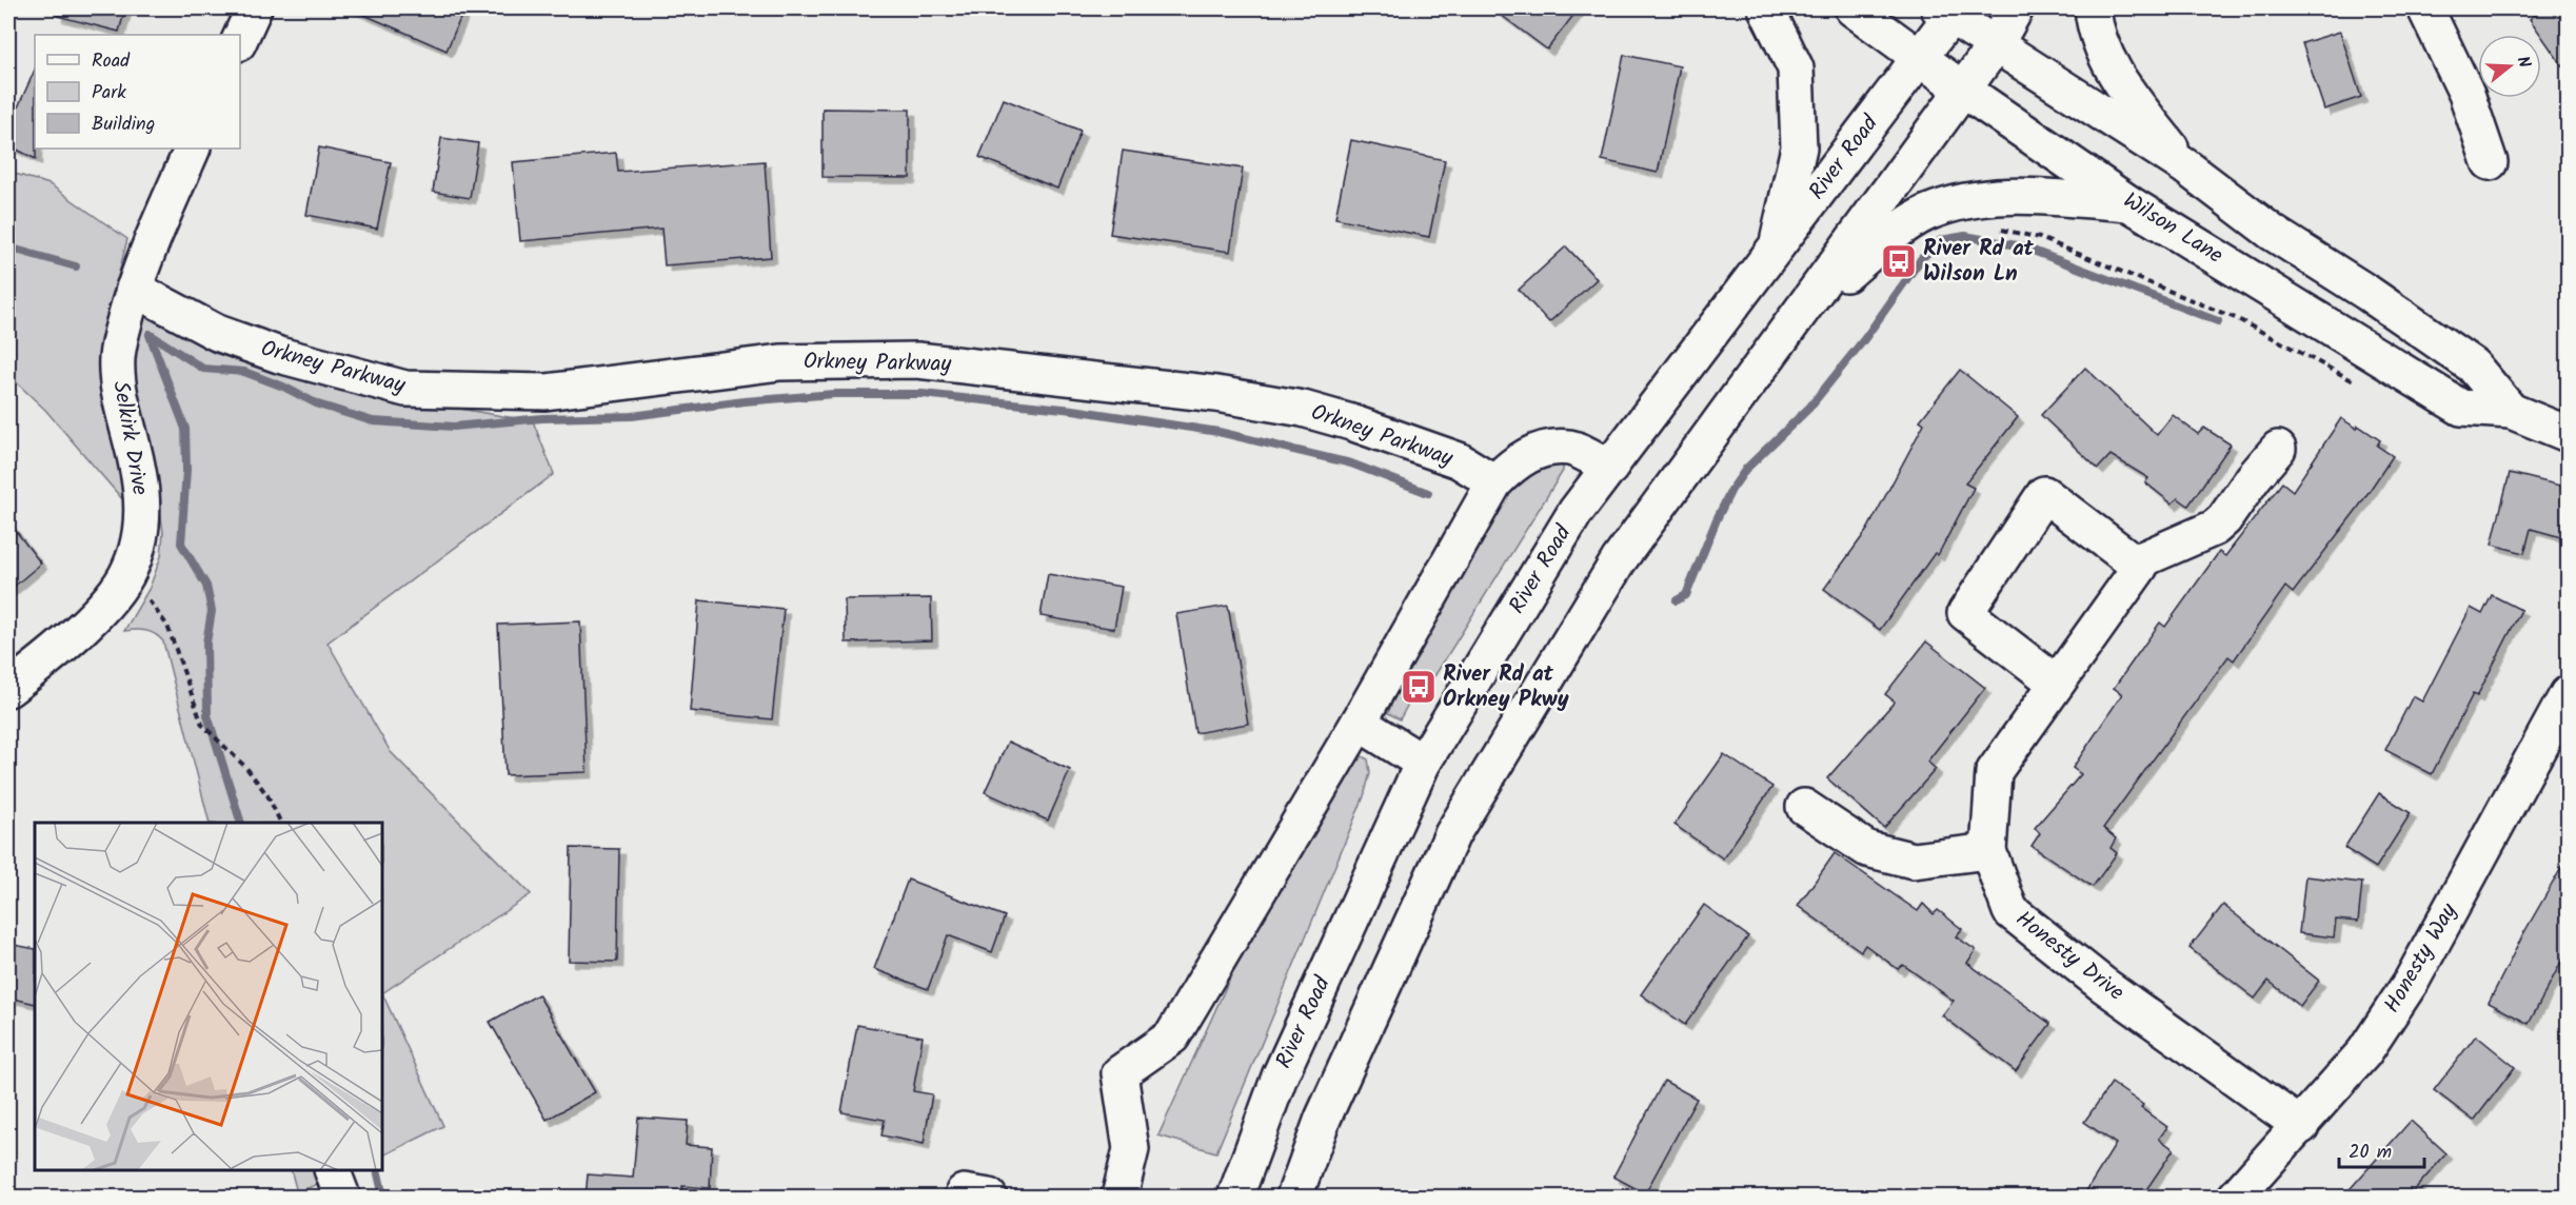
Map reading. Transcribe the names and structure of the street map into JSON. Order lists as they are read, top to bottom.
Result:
{
  "streets": {
    "main road": [
      "River Road",
      "Wilson Lane",
      "Orkney Parkway",
      "Selkirk Drive",
      "Honesty Drive",
      "Honesty Way"
    ]
  },
  "crossings": [
    ["River Road", "Wilson Lane"],
    ["Orkney Parkway", "Selkirk Drive"],
    ["Honesty Drive", "Honesty Way"]
  ],
  "places": {
    "bus stop": ["River Rd at Wilson Ln", "River Rd at Orkney Pkwy"]
  },
  "legend": ["Road", "Park", "Building"],
  "scale_bar": "20 m",
  "north": "right"
}
